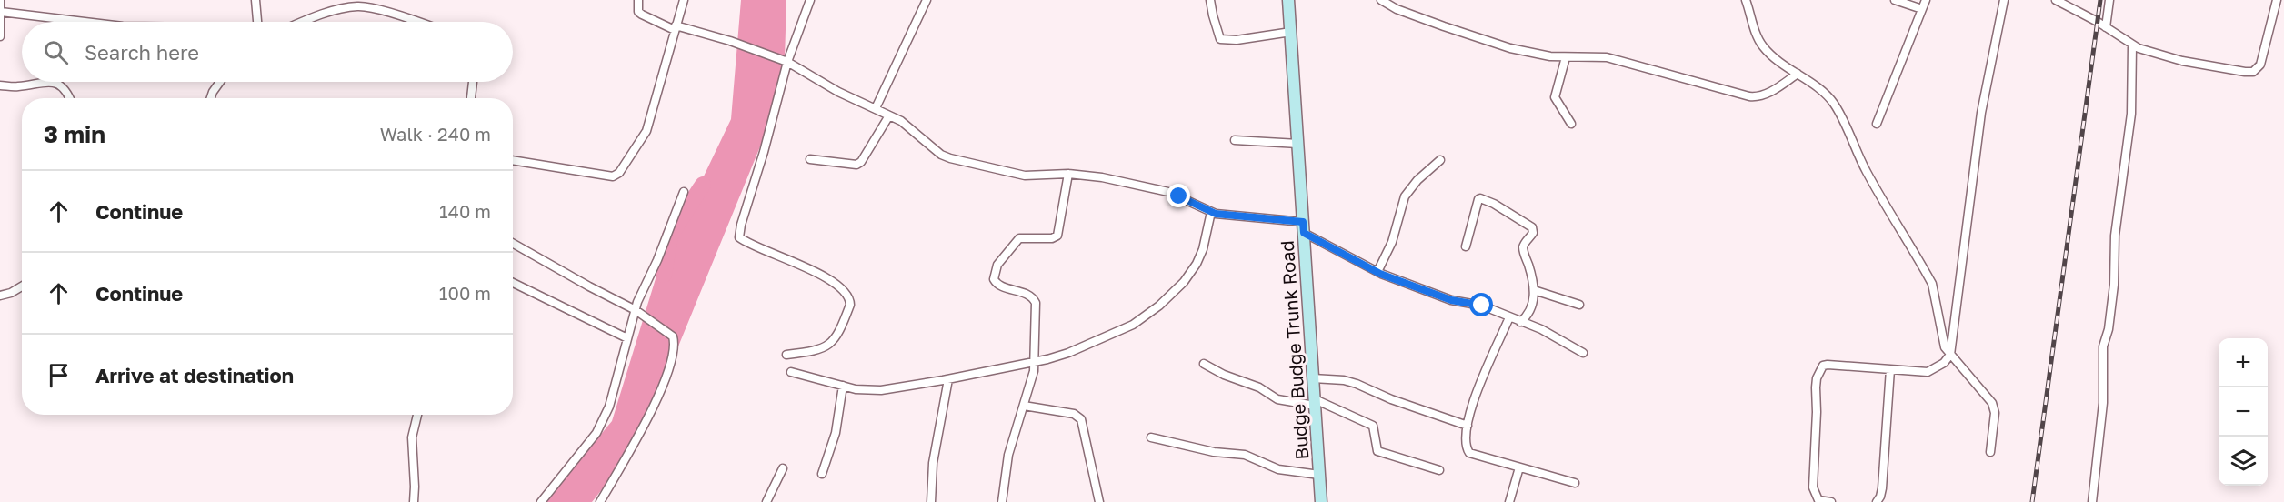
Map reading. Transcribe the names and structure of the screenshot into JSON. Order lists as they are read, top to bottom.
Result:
{
  "streets": {
    "main road": ["Budge Budge Trunk Road"]
  },
  "page": {
    "search": "Search here",
    "heading": ["3 min", "Walk · 240 m"],
    "list": [
      ["Continue", "140 m"],
      ["Continue", "100 m"],
      "Arrive at destination"
    ],
    "map_buttons": ["+", "−"]
  }
}
